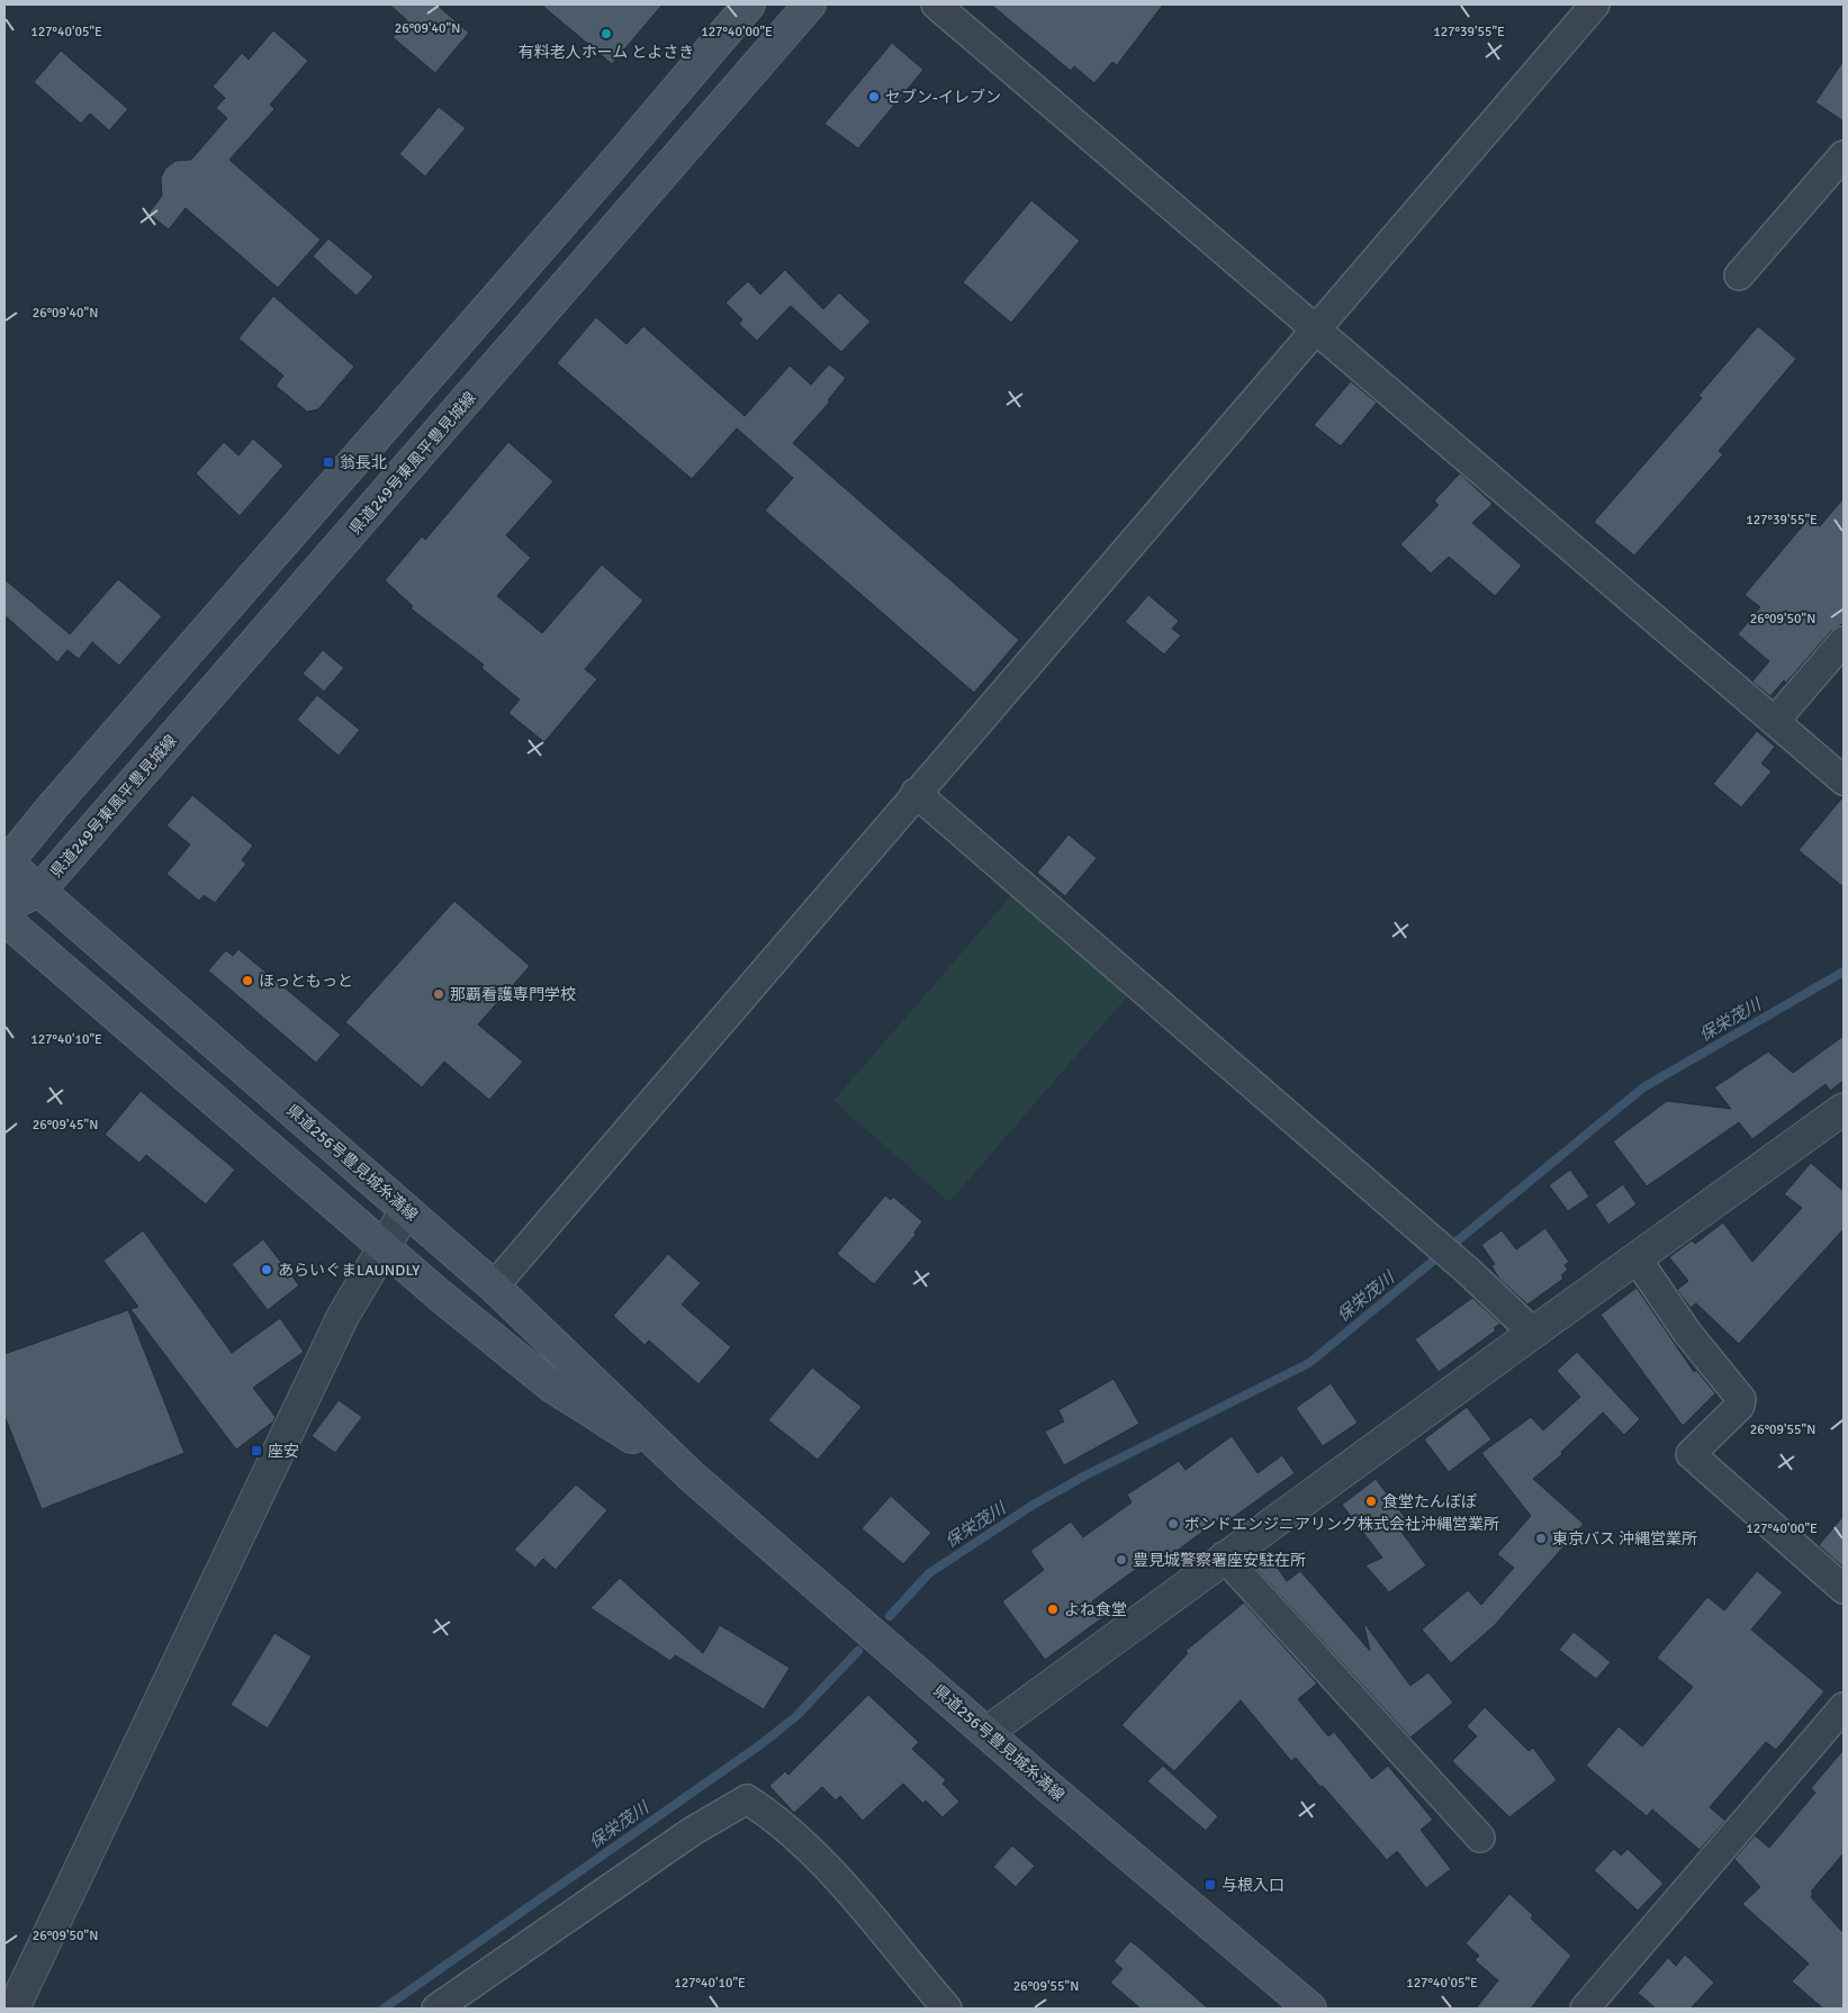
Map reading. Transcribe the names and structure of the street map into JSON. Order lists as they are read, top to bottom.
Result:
{
  "streets": {
    "main road": ["県道249号東風平豊見城線", "県道256号豊見城糸満線"]
  },
  "crossings": [
    ["県道249号東風平豊見城線", "県道256号豊見城糸満線"]
  ],
  "water": ["保栄茂川"],
  "places": {
    "other": [
      "有料老人ホーム とよさき",
      "セブン-イレブン",
      "ほっともっと",
      "那覇看護専門学校",
      "あらいぐまLAUNDLY",
      "食堂たんぽぽ",
      "ボンドエンジニアリング株式会社沖縄営業所",
      "東京バス 沖縄営業所",
      "豊見城警察署座安駐在所",
      "よね食堂"
    ],
    "transit": ["翁長北", "座安", "与根入口"]
  },
  "coordinates": [
    "26°09'40\"N",
    "127°40'05\"E",
    "127°40'00\"E",
    "127°39'55\"E",
    "26°09'50\"N",
    "127°40'10\"E",
    "26°09'45\"N",
    "26°09'55\"N"
  ]
}
